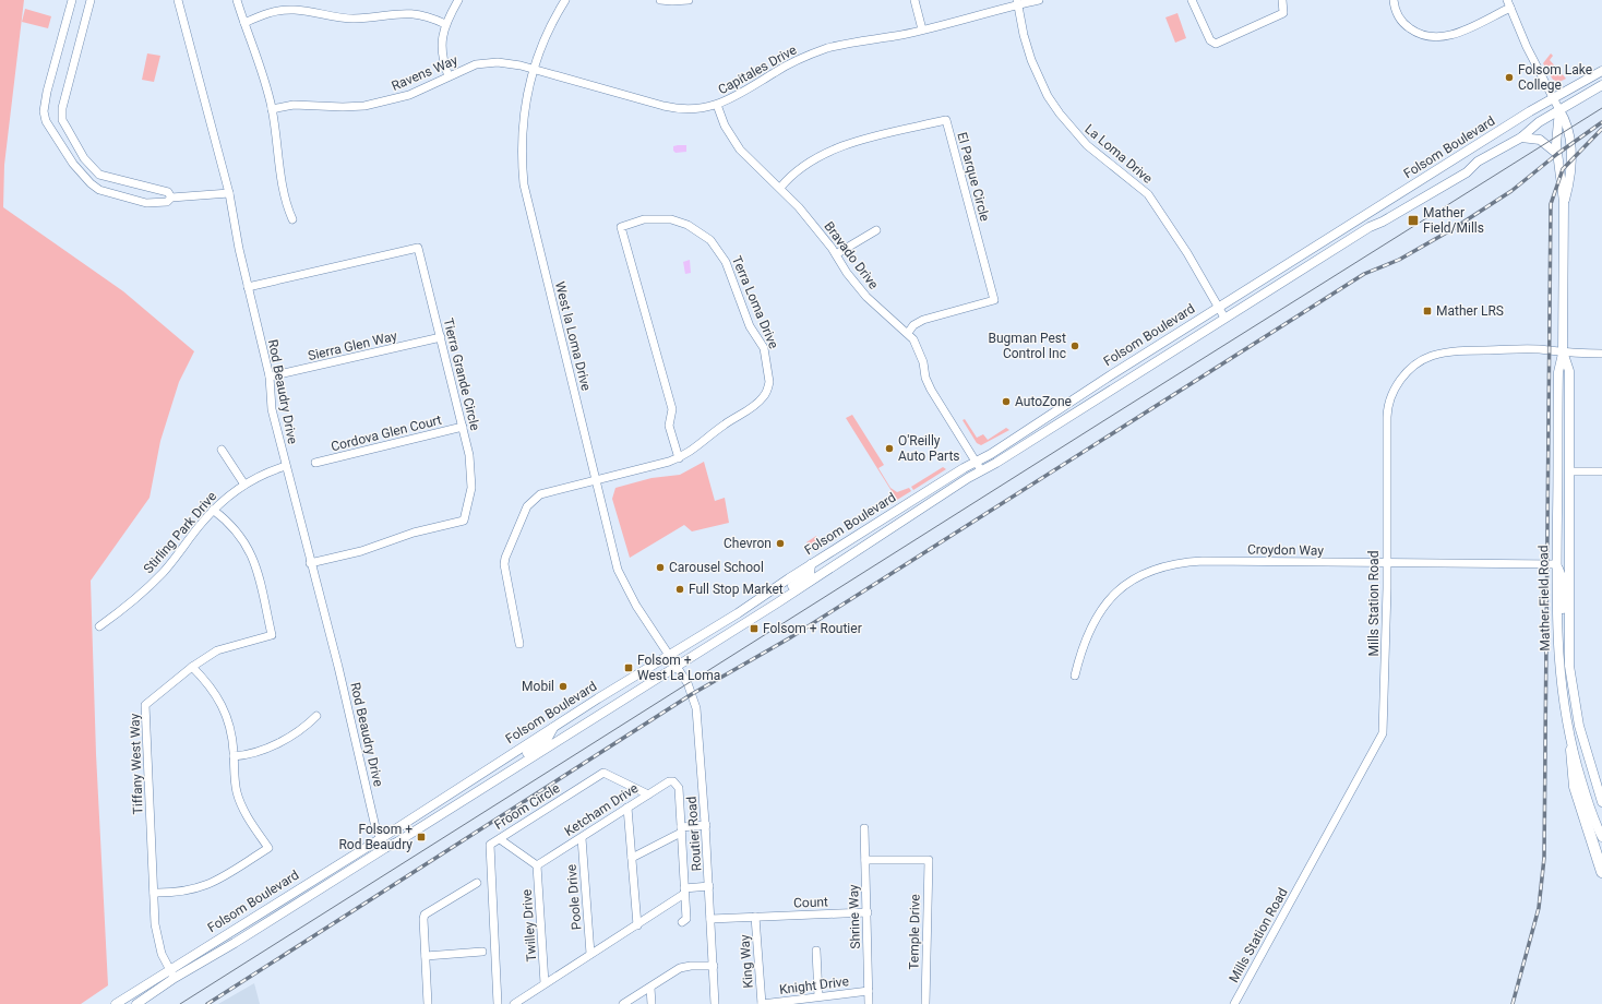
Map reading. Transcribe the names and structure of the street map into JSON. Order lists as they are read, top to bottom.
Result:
{
  "streets": {
    "main road": ["Folsom Boulevard", "Mather Field Road"],
    "street": [
      "Capitales Drive",
      "Ravens Way",
      "La Loma Drive",
      "El Parque Circle",
      "Bravado Drive",
      "Terra Loma Drive",
      "West la Loma Drive",
      "Sierra Glen Way",
      "Tierra Grande Circle",
      "Rod Beaudry Drive",
      "Cordova Glen Court",
      "Stirling Park Drive",
      "Croydon Way",
      "Mills Station Road",
      "Tiffany West Way",
      "Froom Circle",
      "Ketcham Drive",
      "Routier Road",
      "Poole Drive",
      "Count",
      "Shrine Way",
      "Twilley Drive",
      "Temple Drive",
      "King Way",
      "Knight Drive"
    ]
  },
  "crossings": [
    ["Capitales Drive", "Ravens Way"],
    ["Capitales Drive", "La Loma Drive"],
    ["Capitales Drive", "Bravado Drive"],
    ["Capitales Drive", "West la Loma Drive"],
    ["Ravens Way", "West la Loma Drive"],
    ["Folsom Boulevard", "La Loma Drive"],
    ["Folsom Boulevard", "Bravado Drive"],
    ["Folsom Boulevard", "West la Loma Drive"],
    ["Folsom Boulevard", "Rod Beaudry Drive"],
    ["Folsom Boulevard", "Mather Field Road"],
    ["Folsom Boulevard", "Tiffany West Way"],
    ["Folsom Boulevard", "Routier Road"],
    ["El Parque Circle", "Bravado Drive"],
    ["Terra Loma Drive", "West la Loma Drive"],
    ["West la Loma Drive", "Routier Road"],
    ["Sierra Glen Way", "Tierra Grande Circle"],
    ["Sierra Glen Way", "Rod Beaudry Drive"],
    ["Tierra Grande Circle", "Rod Beaudry Drive"],
    ["Tierra Grande Circle", "Cordova Glen Court"],
    ["Rod Beaudry Drive", "Stirling Park Drive"],
    ["Stirling Park Drive", "Tiffany West Way"],
    ["Croydon Way", "Mather Field Road"],
    ["Croydon Way", "Mills Station Road"],
    ["Mather Field Road", "Mills Station Road"],
    ["Froom Circle", "Ketcham Drive"],
    ["Ketcham Drive", "Poole Drive"],
    ["Ketcham Drive", "Twilley Drive"],
    ["Routier Road", "Count"],
    ["Count", "Shrine Way"],
    ["Count", "King Way"],
    ["Shrine Way", "Temple Drive"],
    ["Shrine Way", "Knight Drive"],
    ["King Way", "Knight Drive"]
  ],
  "places": {
    "other": [
      "Folsom Lake College",
      "Bugman Pest Control Inc",
      "AutoZone",
      "O'Reilly Auto Parts",
      "Chevron",
      "Carousel School",
      "Full Stop Market",
      "Mobil"
    ],
    "transit": [
      "Mather Field/Mills",
      "Mather LRS",
      "Folsom + Routier",
      "Folsom + West La Loma",
      "Folsom + Rod Beaudry"
    ]
  }
}
